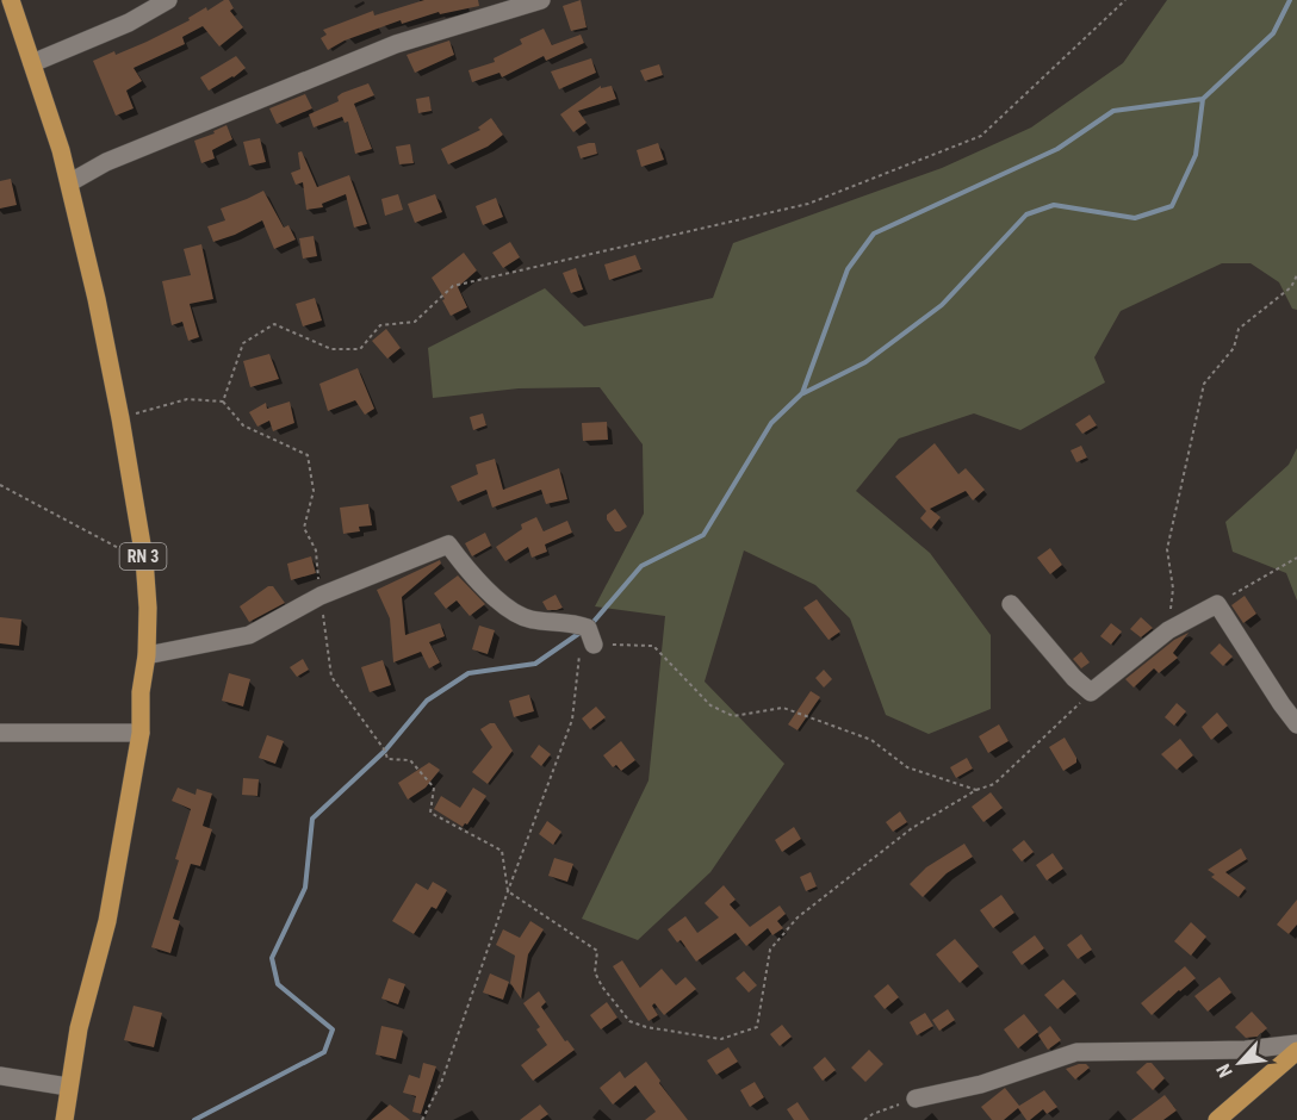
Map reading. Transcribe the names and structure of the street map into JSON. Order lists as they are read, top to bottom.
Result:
{
  "streets": {
    "main road": ["RN 3"]
  },
  "north": "bottom left"
}
